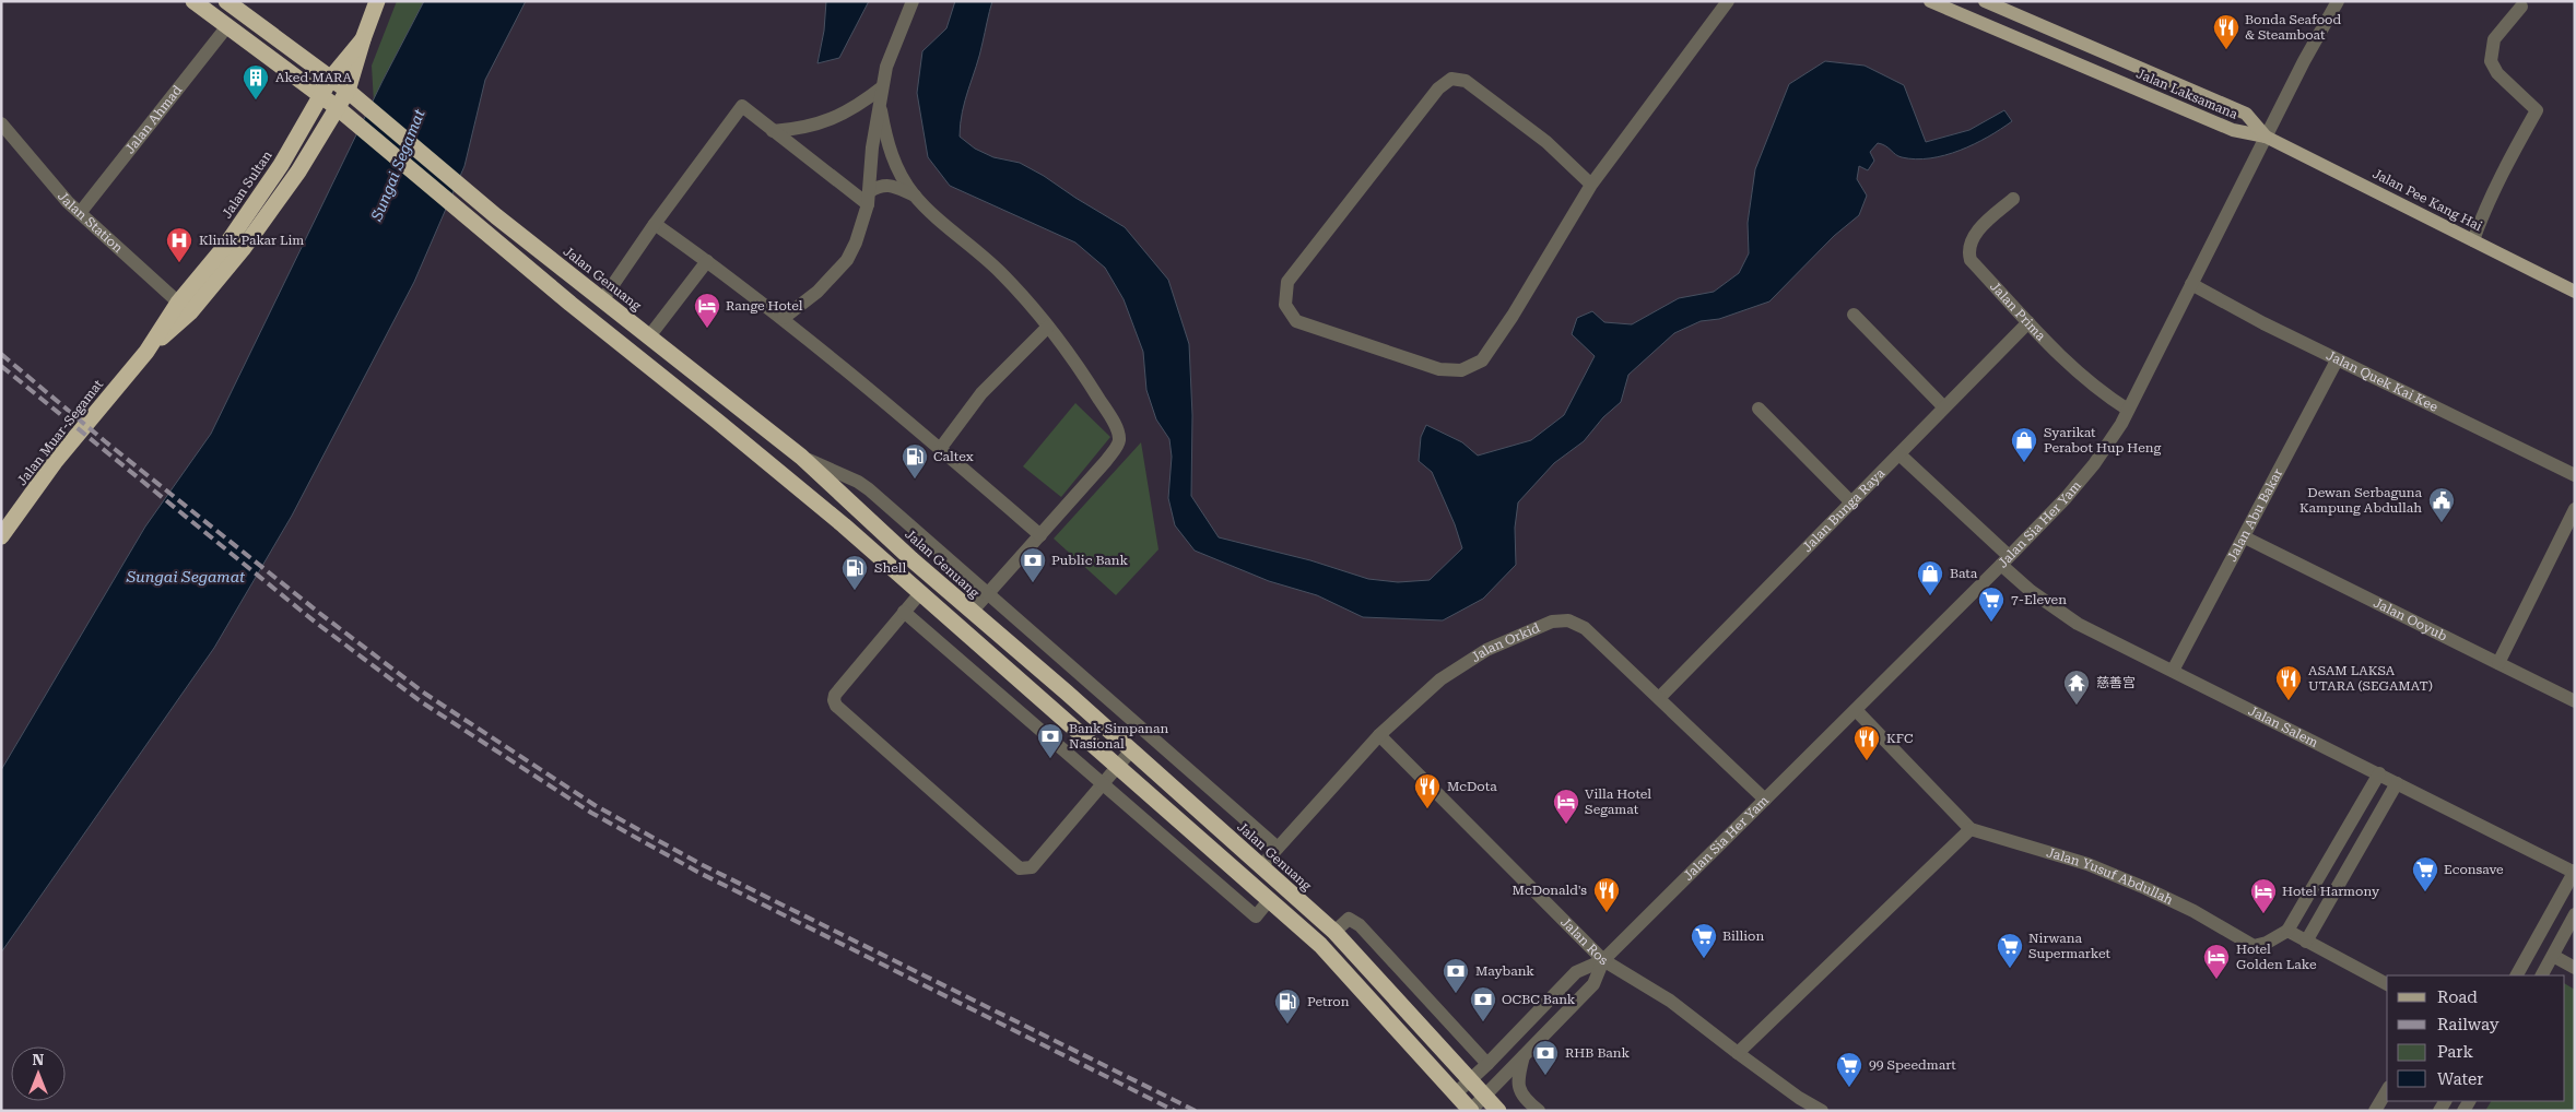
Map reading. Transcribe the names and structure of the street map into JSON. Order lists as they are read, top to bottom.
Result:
{
  "streets": {
    "highway": ["Jalan Sultan", "Jalan Genuang", "Jalan Muar-Segamat"],
    "main road": ["Jalan Laksamana", "Jalan Pee Kang Hai"],
    "street": [
      "Jalan Ahmad",
      "Jalan Station",
      "Jalan Prima",
      "Jalan Quek Kai Kee",
      "Jalan Bunga Raya",
      "Jalan Abu Bakar",
      "Jalan Sia Her Yam",
      "Jalan Ooyub",
      "Jalan Orkid",
      "Jalan Salem",
      "Jalan Yusuf Abdullah",
      "Jalan Ros"
    ]
  },
  "crossings": [
    ["Jalan Laksamana", "Jalan Pee Kang Hai"],
    ["Jalan Laksamana", "Jalan Sia Her Yam"],
    ["Jalan Ahmad", "Jalan Station"],
    ["Jalan Sultan", "Jalan Station"],
    ["Jalan Sultan", "Jalan Genuang"],
    ["Jalan Sultan", "Jalan Muar-Segamat"],
    ["Jalan Pee Kang Hai", "Jalan Sia Her Yam"],
    ["Jalan Genuang", "Jalan Sia Her Yam"],
    ["Jalan Genuang", "Jalan Orkid"],
    ["Jalan Prima", "Jalan Bunga Raya"],
    ["Jalan Prima", "Jalan Sia Her Yam"],
    ["Jalan Quek Kai Kee", "Jalan Abu Bakar"],
    ["Jalan Quek Kai Kee", "Jalan Sia Her Yam"],
    ["Jalan Bunga Raya", "Jalan Orkid"],
    ["Jalan Bunga Raya", "Jalan Salem"],
    ["Jalan Abu Bakar", "Jalan Ooyub"],
    ["Jalan Abu Bakar", "Jalan Salem"],
    ["Jalan Sia Her Yam", "Jalan Orkid"],
    ["Jalan Sia Her Yam", "Jalan Salem"],
    ["Jalan Sia Her Yam", "Jalan Yusuf Abdullah"],
    ["Jalan Sia Her Yam", "Jalan Ros"],
    ["Jalan Orkid", "Jalan Ros"]
  ],
  "water": ["Sungai Segamat"],
  "places": {
    "restaurant": [
      "Bonda Seafood & Steamboat",
      "ASAM LAKSA UTARA (SEGAMAT)",
      "KFC",
      "McDota",
      "McDonald's"
    ],
    "building": ["Aked MARA"],
    "hospital": ["Klinik Pakar Lim"],
    "hotel": [
      "Range Hotel",
      "Villa Hotel Segamat",
      "Hotel Harmony",
      "Hotel Golden Lake"
    ],
    "shop": ["Syarikat Perabot Hup Heng", "Bata"],
    "fuel station": ["Caltex", "Shell", "Petron"],
    "public building": ["Dewan Serbaguna Kampung Abdullah"],
    "bank": [
      "Public Bank",
      "Bank Simpanan Nasional",
      "Maybank",
      "OCBC Bank",
      "RHB Bank"
    ],
    "supermarket": [
      "7-Eleven",
      "Econsave",
      "Billion",
      "Nirwana Supermarket",
      "99 Speedmart"
    ],
    "temple": ["慈善宫"]
  },
  "legend": [
    "Road",
    "Railway",
    "Park",
    "Water"
  ],
  "north": "top"
}
